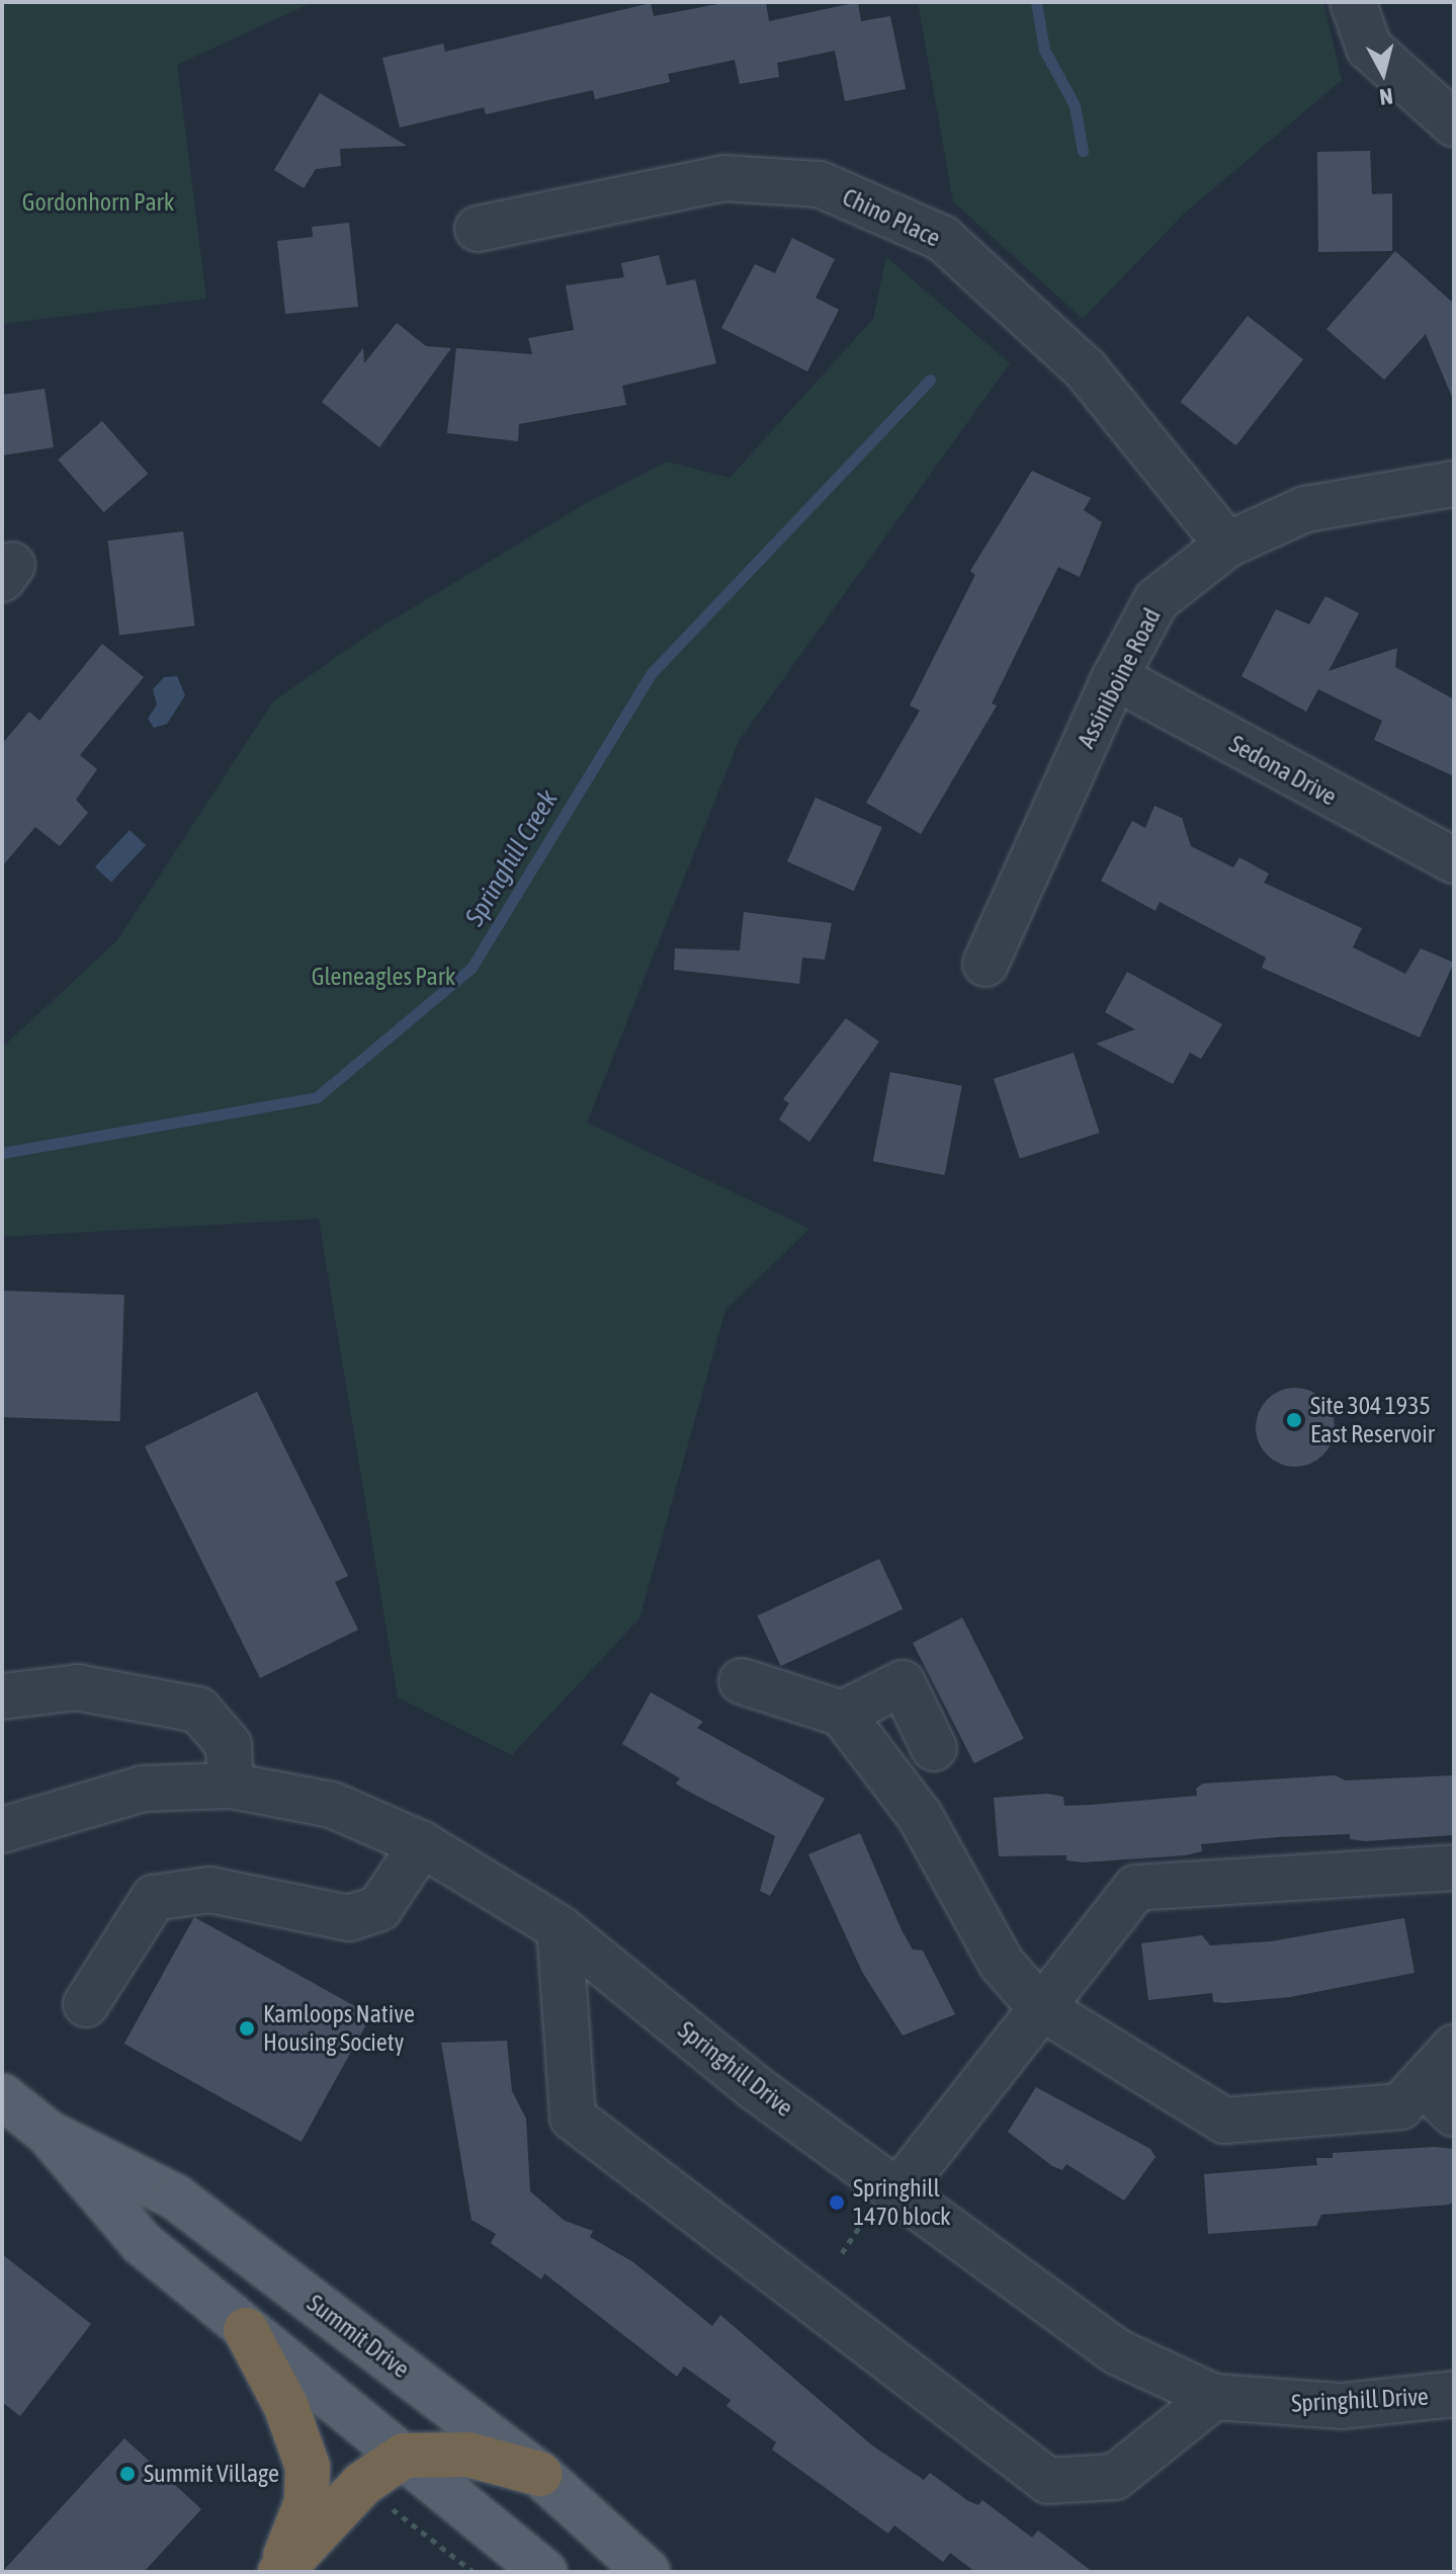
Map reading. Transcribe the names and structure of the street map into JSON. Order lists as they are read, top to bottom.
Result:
{
  "streets": {
    "main road": ["Summit Drive"],
    "street": [
      "Chino Place",
      "Assiniboine Road",
      "Sedona Drive",
      "Springhill Drive"
    ]
  },
  "crossings": [
    ["Chino Place", "Assiniboine Road"],
    ["Assiniboine Road", "Sedona Drive"]
  ],
  "water": ["Springhill Creek"],
  "parks": ["Gordonhorn Park", "Gleneagles Park"],
  "places": [
    "Site 304 1935 East Reservoir",
    "Kamloops Native Housing Society",
    "Springhill 1470 block",
    "Summit Village"
  ],
  "north": "bottom"
}
